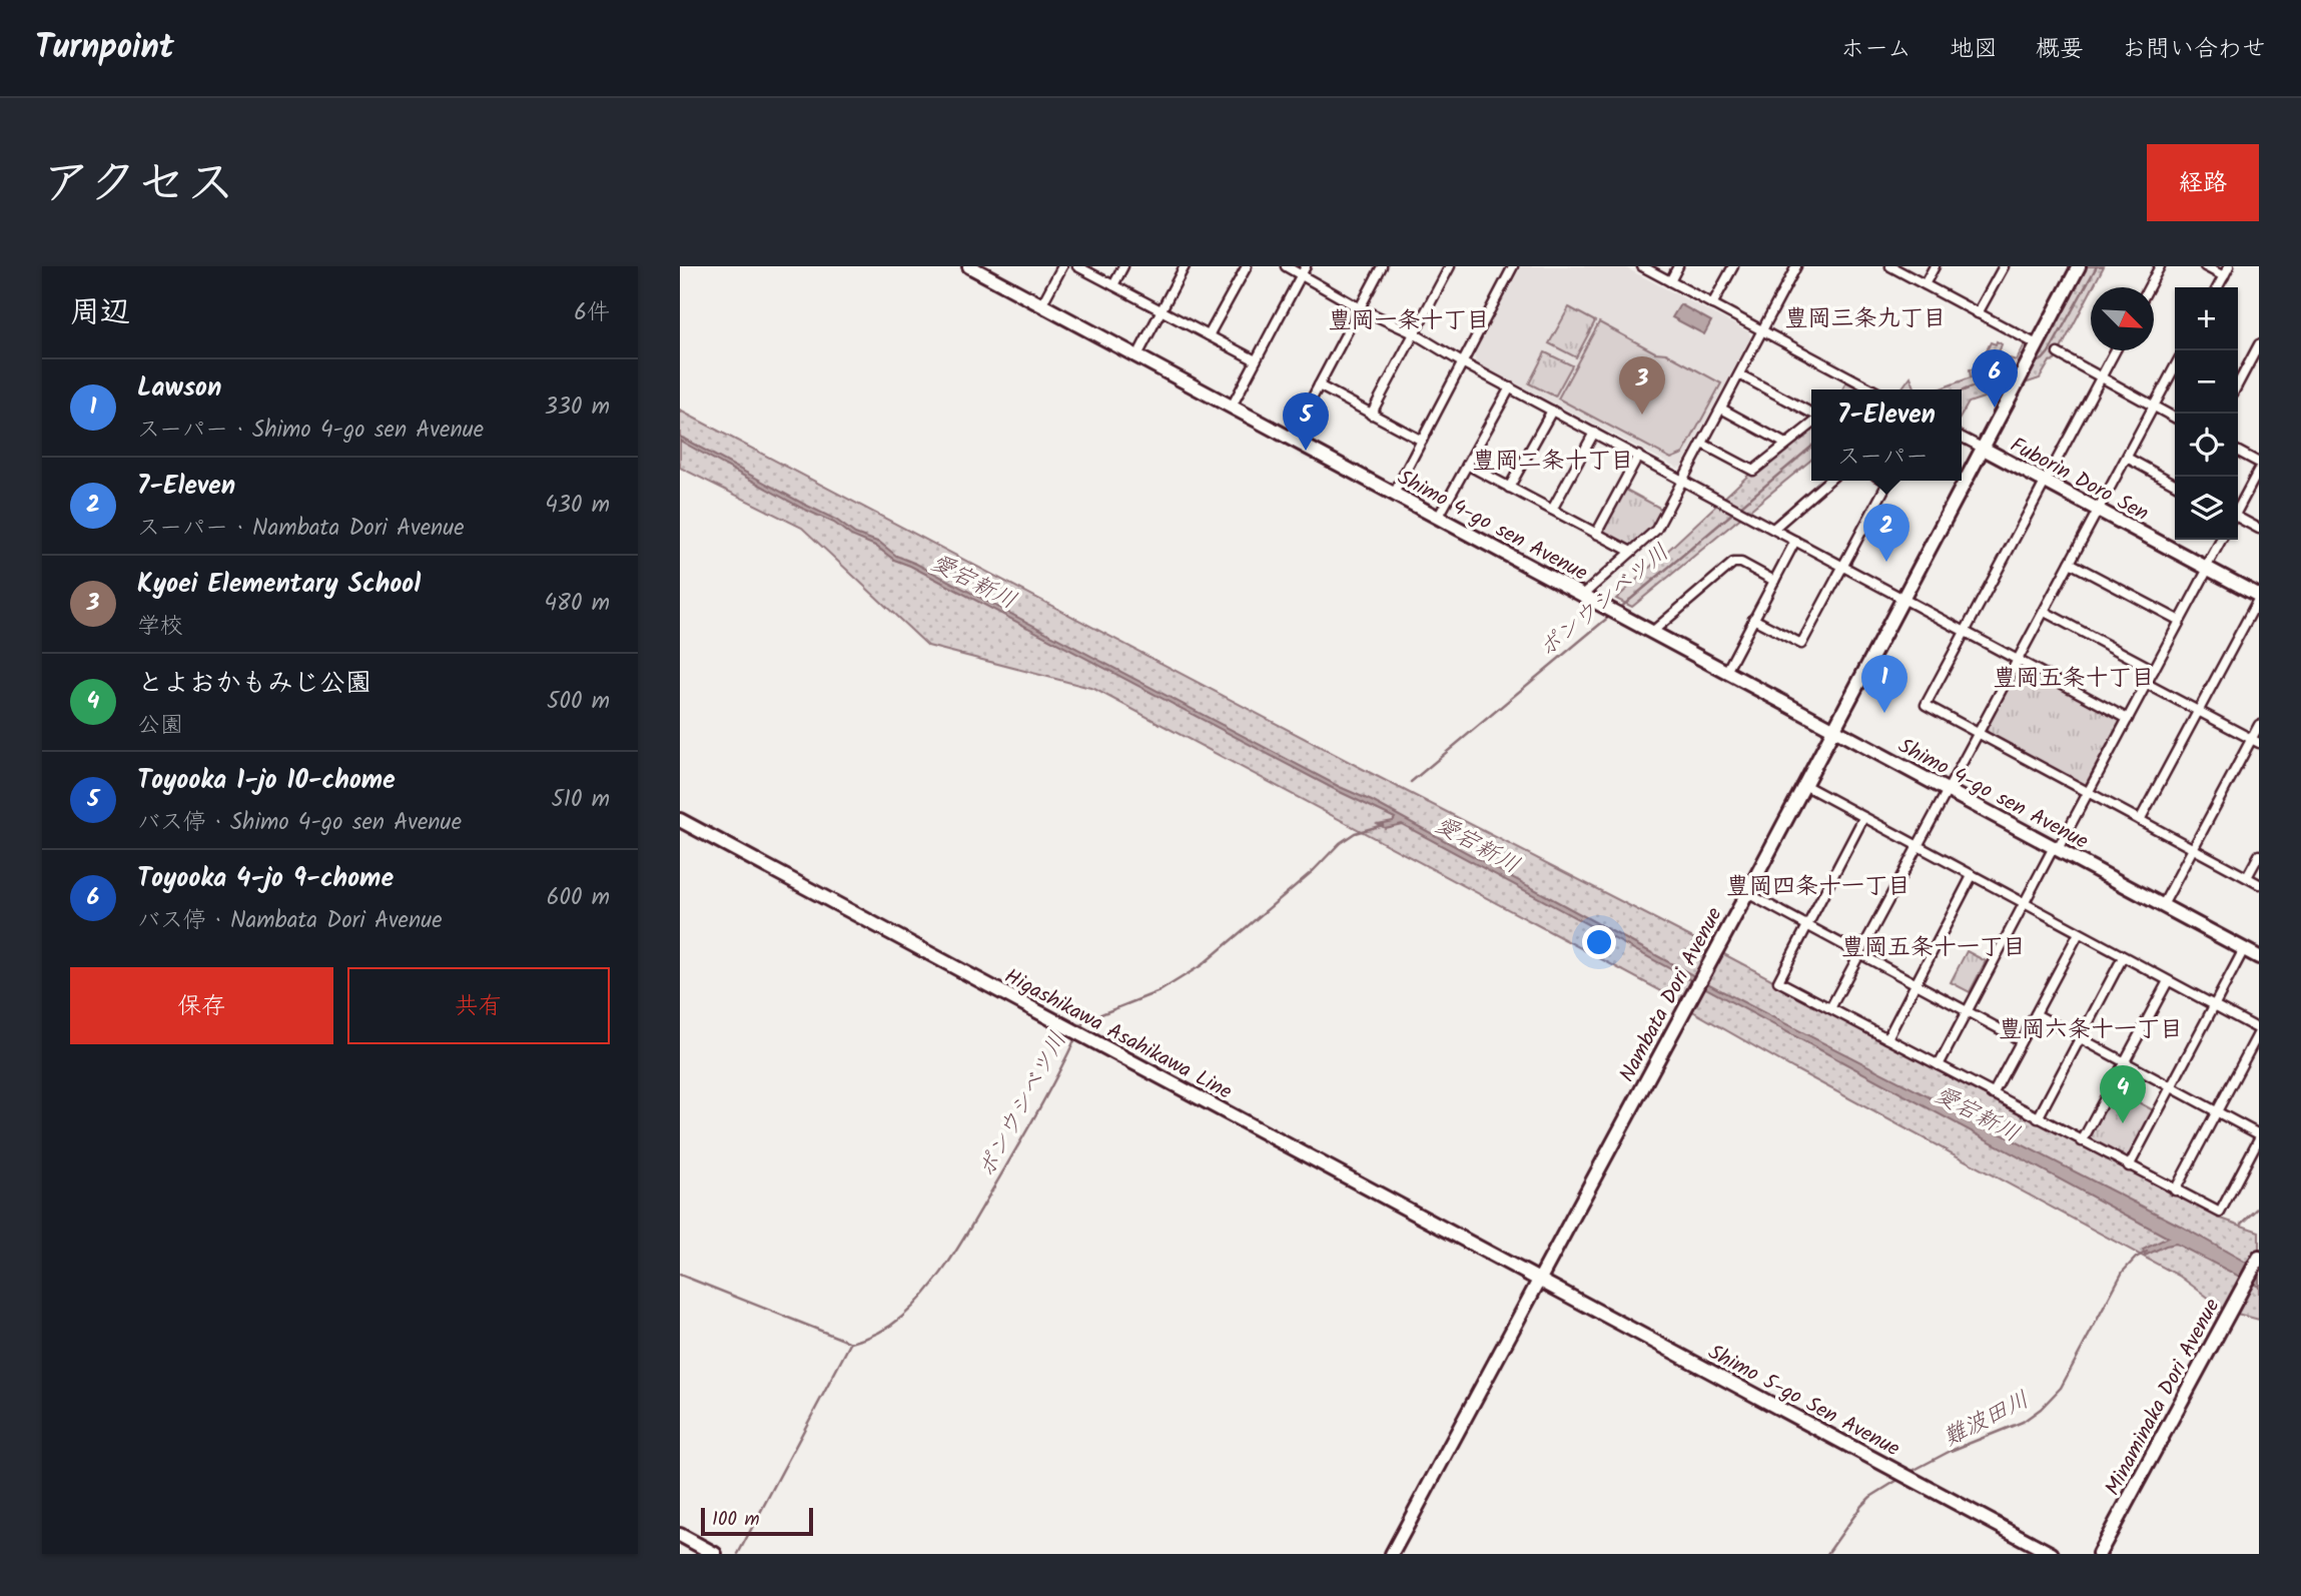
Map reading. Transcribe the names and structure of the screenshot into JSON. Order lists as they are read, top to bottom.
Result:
{
  "streets": {
    "street": [
      "Fuborin Doro Sen",
      "Shimo 4-go sen Avenue",
      "Nambata Dori Avenue",
      "Higashikawa Asahikawa Line",
      "Minaminaka Dori Avenue",
      "Shimo 5-go Sen Avenue"
    ]
  },
  "crossings": [
    ["Fuborin Doro Sen", "Nambata Dori Avenue"],
    ["Shimo 4-go sen Avenue", "Nambata Dori Avenue"],
    ["Nambata Dori Avenue", "Higashikawa Asahikawa Line"],
    ["Nambata Dori Avenue", "Shimo 5-go Sen Avenue"],
    ["Higashikawa Asahikawa Line", "Shimo 5-go Sen Avenue"]
  ],
  "districts": [
    "豊岡三条九丁目",
    "豊岡一条十丁目",
    "豊岡二条十丁目",
    "豊岡五条十丁目",
    "豊岡四条十一丁目",
    "豊岡五条十一丁目",
    "豊岡六条十一丁目"
  ],
  "water": ["愛宕新川", "ポンウシベツ川", "難波田川"],
  "scale_bar": "100 m",
  "north": "bottom right",
  "page": {
    "header": "Turnpoint",
    "nav": [
      "ホーム",
      "地図",
      "概要",
      "お問い合わせ"
    ],
    "title": "アクセス",
    "buttons": [
      "経路",
      ["保存", "共有"]
    ],
    "heading": ["周辺", "6件"],
    "map_buttons": ["+", "−"],
    "pins": [
      "6",
      "3",
      "5",
      "2",
      "1",
      "4"
    ],
    "list": [
      {
        "mark": "1",
        "name": "Lawson",
        "note": "スーパー · Shimo 4-go sen Avenue",
        "value": "330 m"
      },
      {
        "mark": "2",
        "name": "7-Eleven",
        "note": "スーパー · Nambata Dori Avenue",
        "value": "430 m"
      },
      {
        "mark": "3",
        "name": "Kyoei Elementary School",
        "note": "学校",
        "value": "480 m"
      },
      {
        "mark": "4",
        "name": "とよおかもみじ公園",
        "note": "公園",
        "value": "500 m"
      },
      {
        "mark": "5",
        "name": "Toyooka 1-jo 10-chome",
        "note": "バス停 · Shimo 4-go sen Avenue",
        "value": "510 m"
      },
      {
        "mark": "6",
        "name": "Toyooka 4-jo 9-chome",
        "note": "バス停 · Nambata Dori Avenue",
        "value": "600 m"
      }
    ],
    "popup": ["7-Eleven", "スーパー"],
    "scale": "100 m"
  }
}
